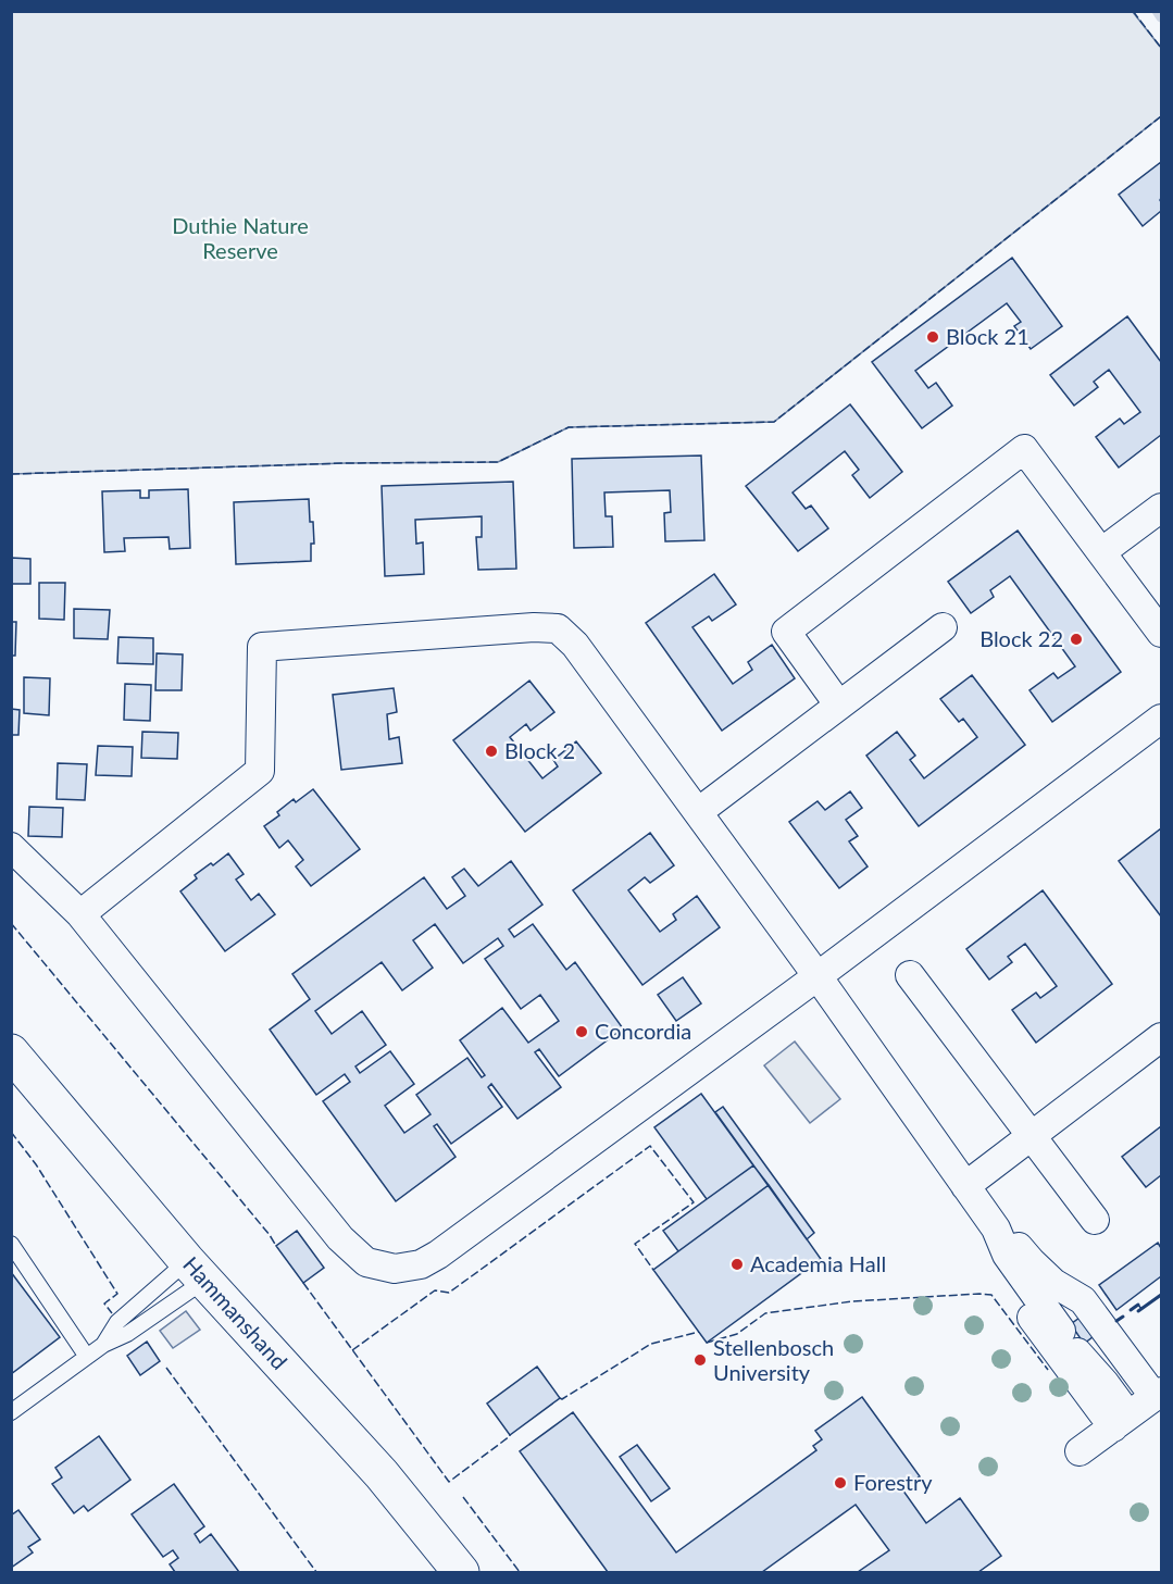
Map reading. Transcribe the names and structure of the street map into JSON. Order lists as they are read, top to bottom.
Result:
{
  "streets": {
    "street": ["Hammanshand"]
  },
  "parks": ["Duthie Nature Reserve"],
  "places": [
    "Block 21",
    "Block 22",
    "Block 2",
    "Concordia",
    "Academia Hall",
    "Stellenbosch University",
    "Forestry"
  ]
}
